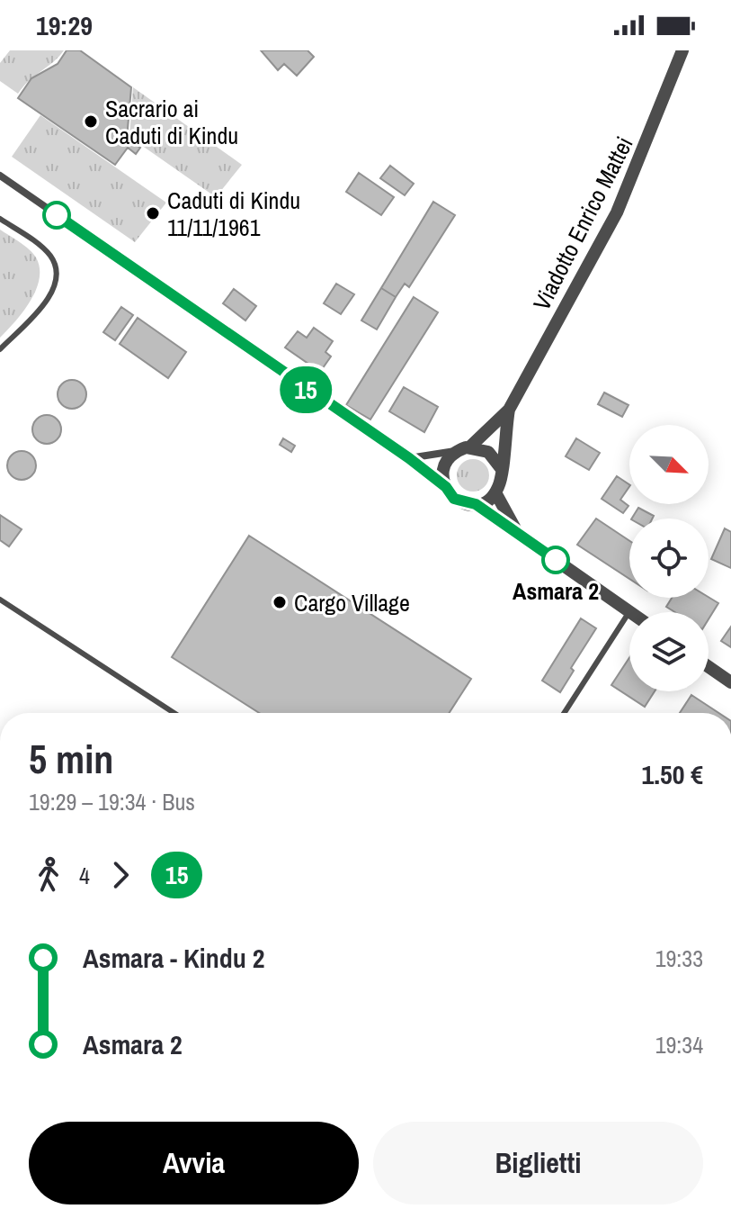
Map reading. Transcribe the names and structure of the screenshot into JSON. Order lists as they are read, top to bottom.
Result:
{
  "streets": {
    "street": ["Viadotto Enrico Mattei"]
  },
  "places": [
    "Sacrario ai Caduti di Kindu",
    "Caduti di Kindu 11/11/1961",
    "Asmara 2",
    "Cargo Village"
  ],
  "lines": ["bus line 15"],
  "north": "bottom right",
  "page": {
    "status": "19:29",
    "on_map": "15",
    "heading": ["5 min", "19:29 – 19:34 · Bus", "1.50 €"],
    "legs": ["4", "15"],
    "list": [
      {
        "name": "Asmara - Kindu 2",
        "value": "19:33"
      },
      {
        "name": "Asmara 2",
        "value": "19:34"
      }
    ],
    "buttons": ["Avvia", "Biglietti"]
  }
}
